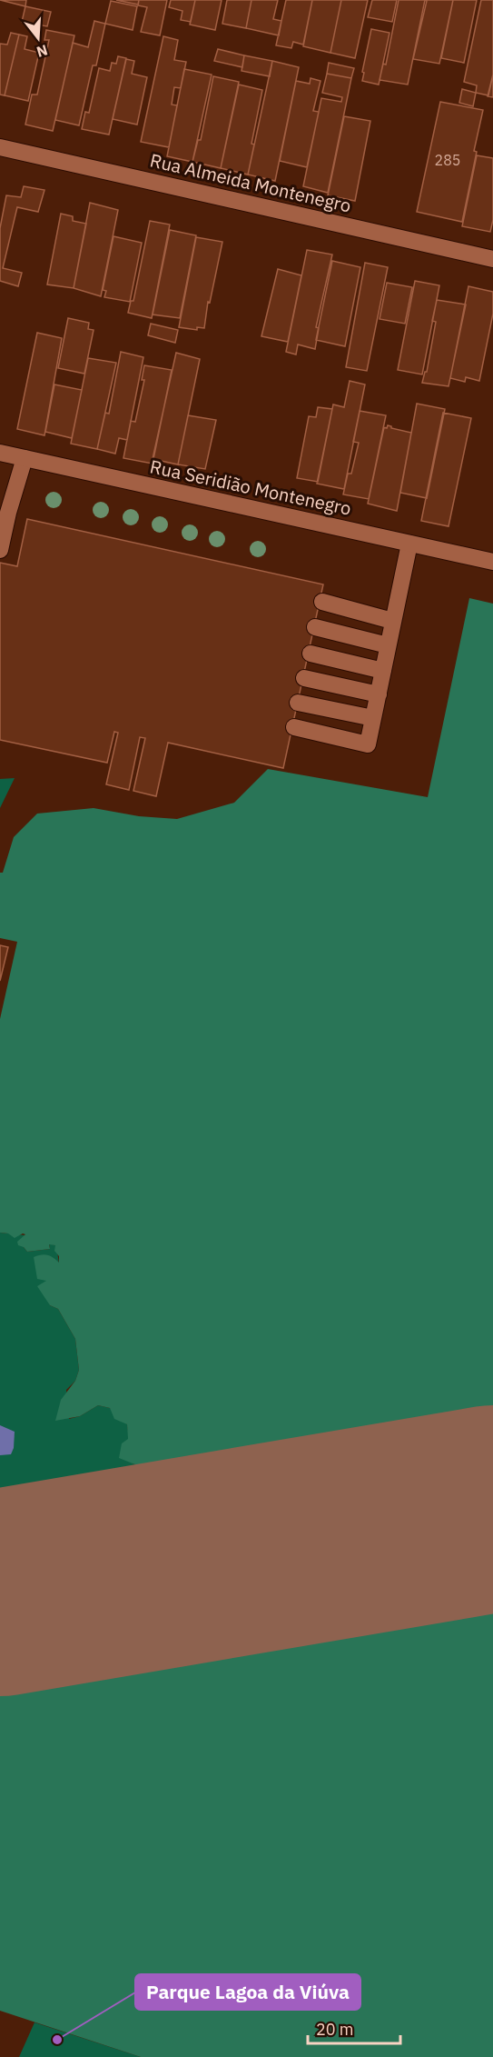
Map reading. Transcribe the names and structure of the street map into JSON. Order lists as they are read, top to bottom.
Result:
{
  "streets": {
    "street": ["Rua Almeida Montenegro", "Rua Seridião Montenegro"]
  },
  "places": ["Parque Lagoa da Viúva"],
  "house_numbers": ["285"],
  "scale_bar": "20 m",
  "north": "bottom"
}
